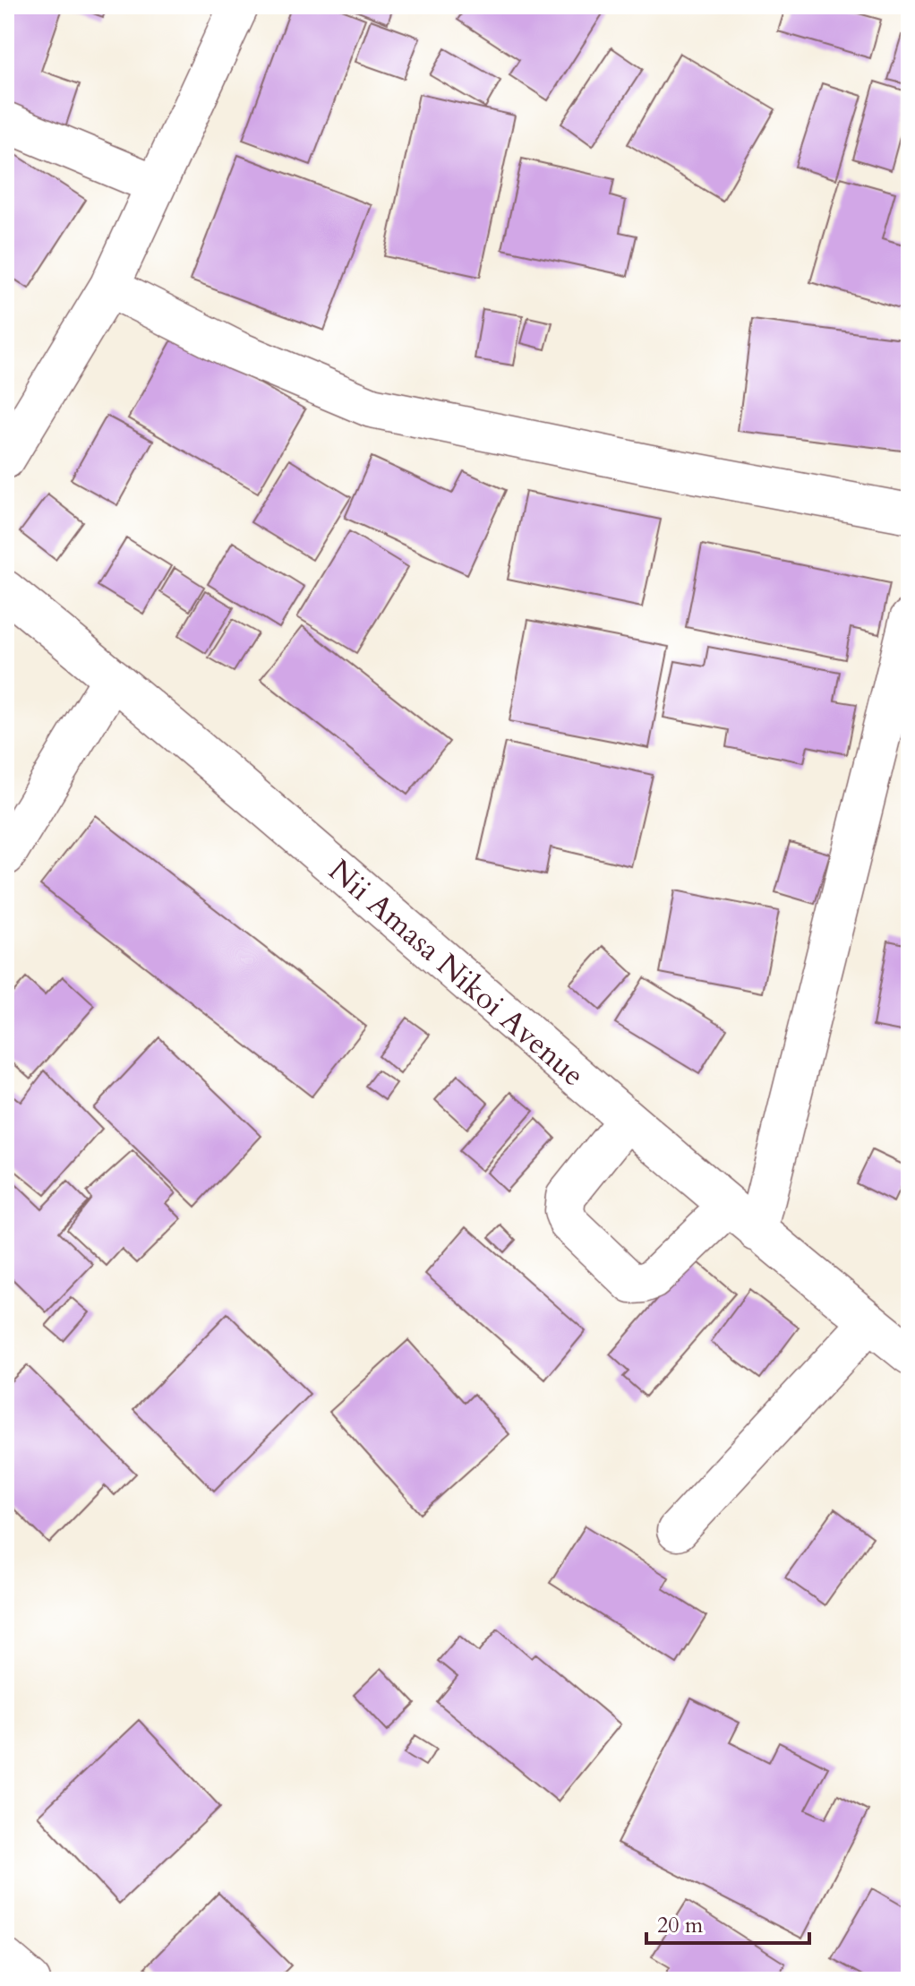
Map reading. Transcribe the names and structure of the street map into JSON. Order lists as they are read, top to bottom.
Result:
{
  "streets": {
    "street": ["Nii Amasa Nikoi Avenue"]
  },
  "scale_bar": "20 m"
}
